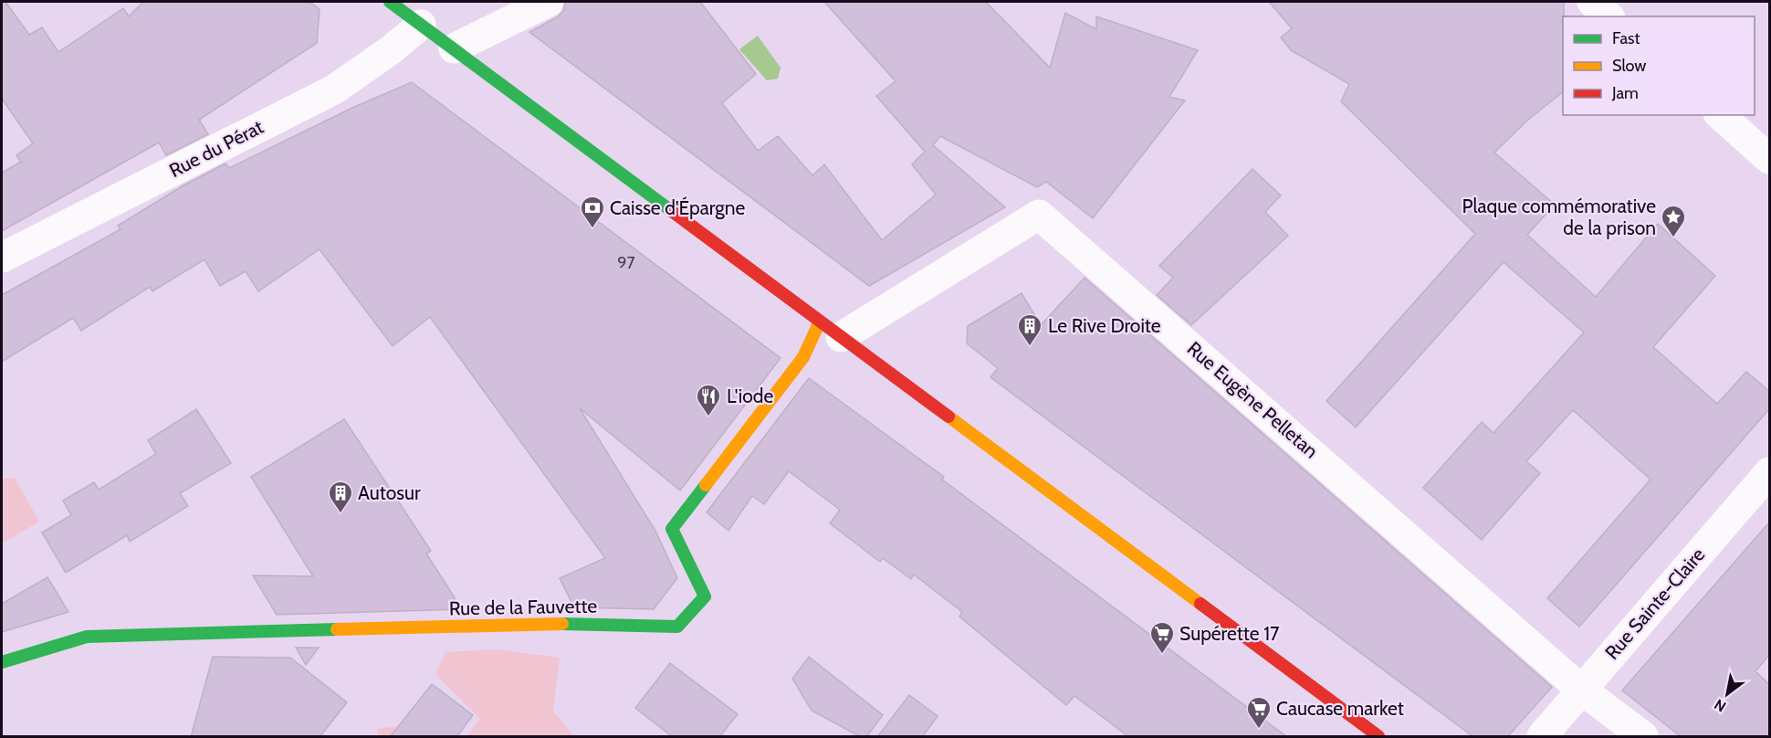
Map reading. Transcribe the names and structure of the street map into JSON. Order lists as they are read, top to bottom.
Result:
{
  "streets": {
    "main road": ["Rue de la Fauvette"],
    "street": ["Rue du Pérat", "Rue Eugène Pelletan", "Rue Sainte-Claire"]
  },
  "crossings": [
    ["Rue Eugène Pelletan", "Rue Sainte-Claire"],
    ["Rue Eugène Pelletan", "Rue de la Fauvette"]
  ],
  "places": {
    "bank": ["Caisse d'Épargne"],
    "place": ["Plaque commémorative de la prison"],
    "building": ["Le Rive Droite", "Autosur"],
    "restaurant": ["L'iode"],
    "supermarket": ["Supérette 17", "Caucase market"]
  },
  "house_numbers": ["97"],
  "legend": ["Fast", "Slow", "Jam"],
  "north": "bottom left"
}
